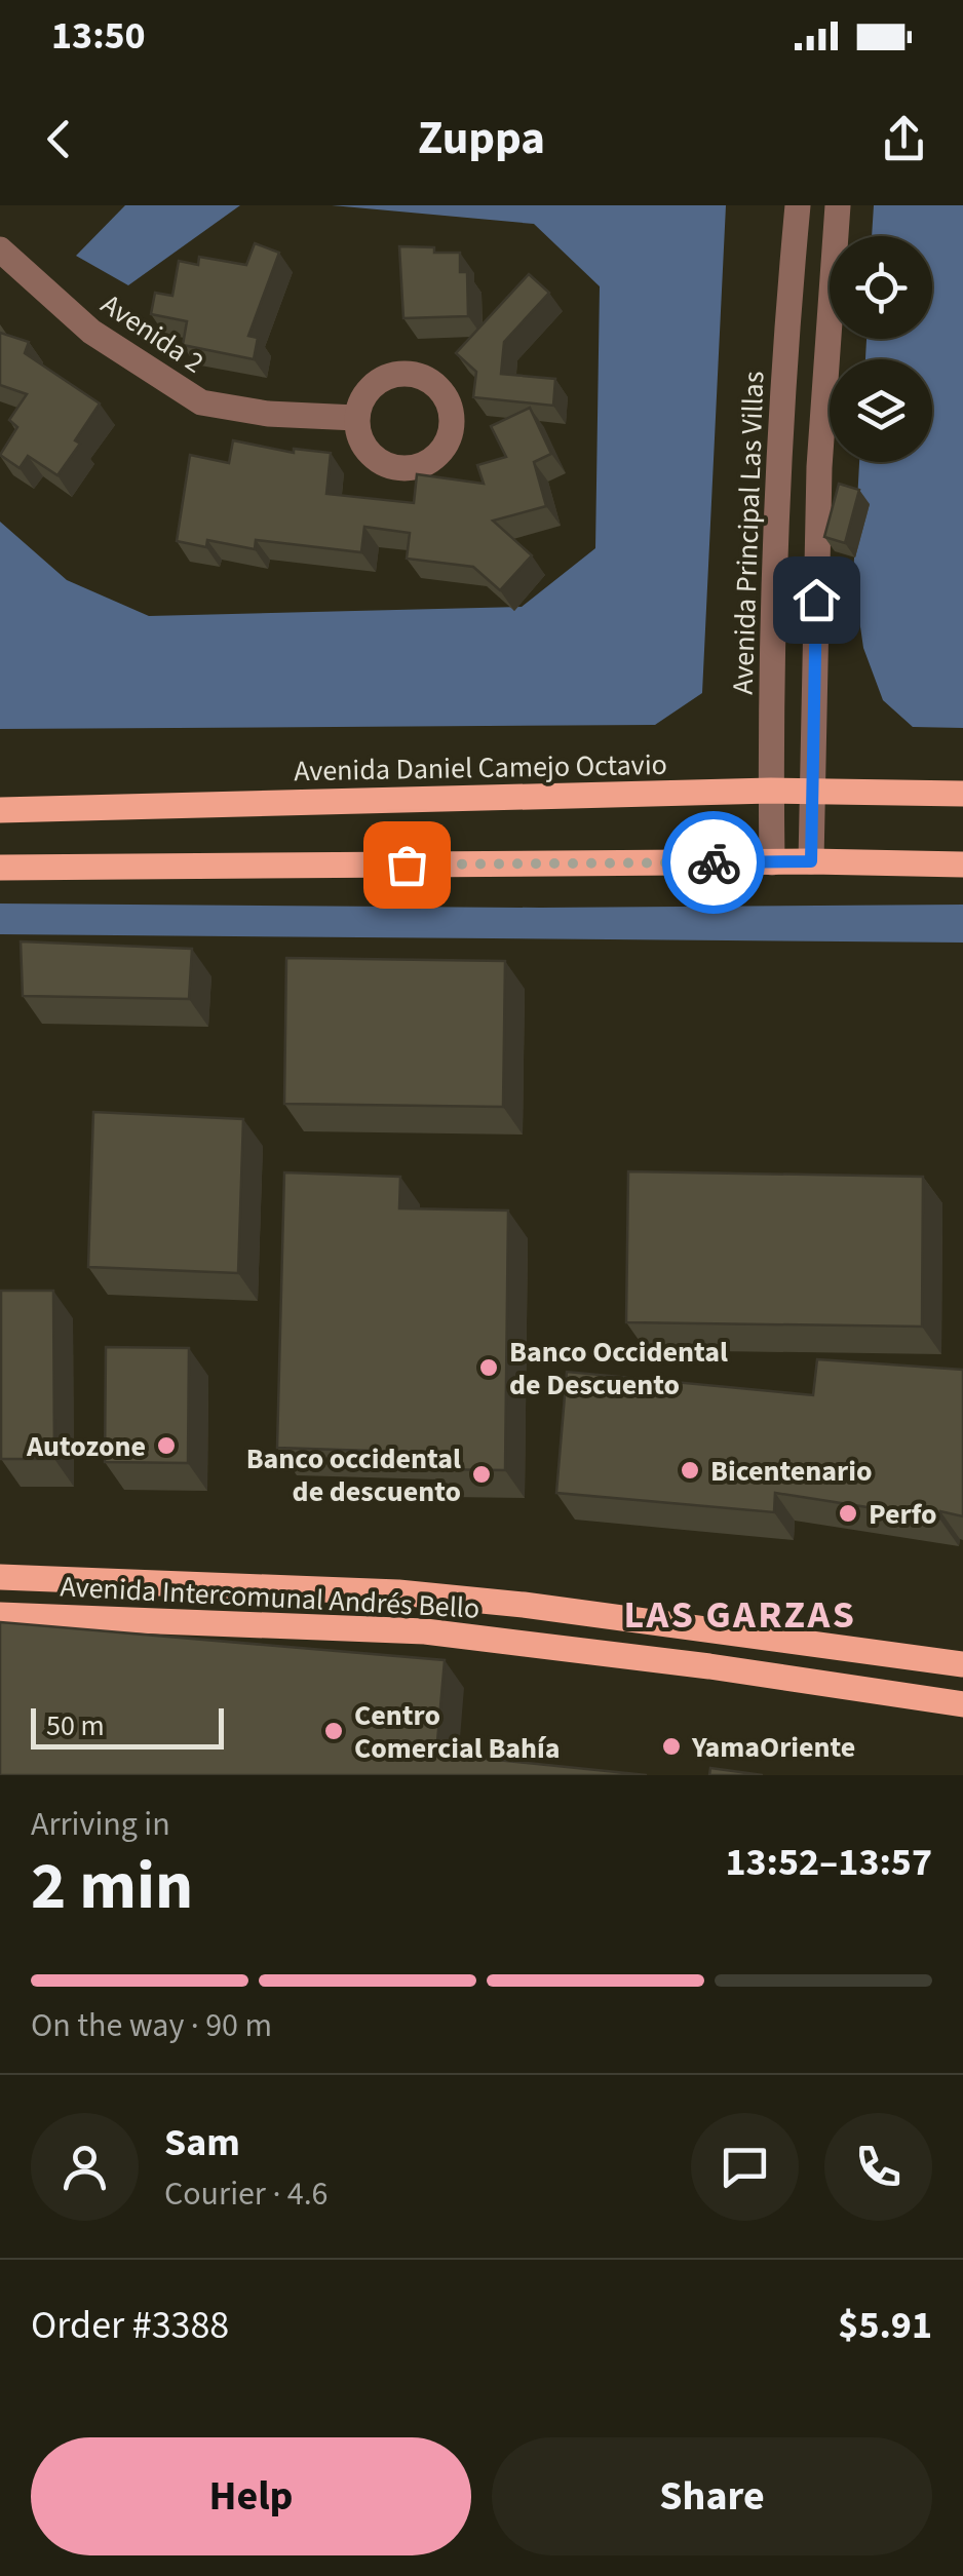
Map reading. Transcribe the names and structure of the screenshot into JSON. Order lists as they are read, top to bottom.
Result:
{
  "streets": {
    "main road": ["Avenida Daniel Camejo Octavio", "Avenida Intercomunal Andrés Bello"],
    "street": ["Avenida 2", "Avenida Principal Las Villas"]
  },
  "crossings": [
    ["Avenida Principal Las Villas", "Avenida Daniel Camejo Octavio"]
  ],
  "districts": ["LAS GARZAS"],
  "places": [
    "Banco Occidental de Descuento",
    "Autozone",
    "Bicentenario",
    "Banco occidental de descuento",
    "Perfo",
    "Centro Comercial Bahía",
    "YamaOriente"
  ],
  "scale_bar": "50 m",
  "page": {
    "status": "13:50",
    "header": "Zuppa",
    "scale": "50 m",
    "heading": ["2 min", "Arriving in", "13:52–13:57"],
    "panel": [
      "Sam",
      "Courier · 4.6",
      "Order #3388",
      "$5.91"
    ],
    "bar": "On the way · 90 m",
    "buttons": ["Help", "Share"]
  }
}
